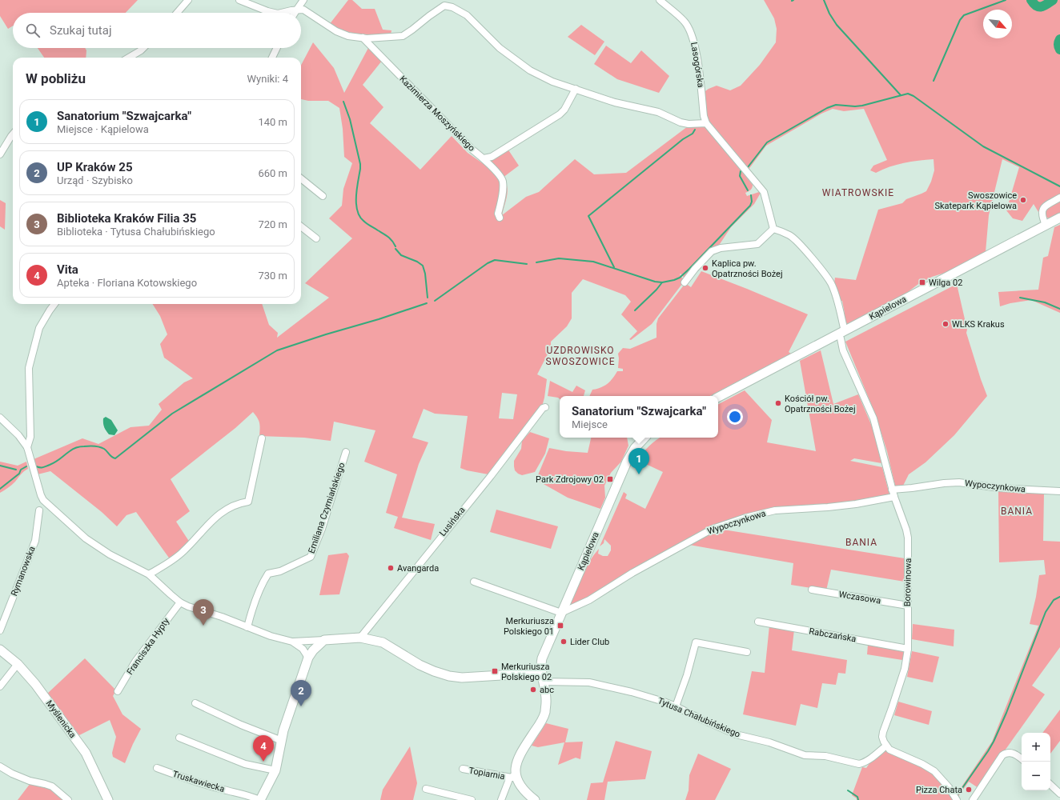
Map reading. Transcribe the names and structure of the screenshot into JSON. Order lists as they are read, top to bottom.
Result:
{
  "streets": {
    "street": [
      "Lasogórska",
      "Kazimierza Moszyńskiego",
      "Kąpielowa",
      "Wypoczynkowa",
      "Emiliana Czyrniańskiego",
      "Lusińska",
      "Rymanowska",
      "Borowinowa",
      "Wczasowa",
      "Rabczańska",
      "Franciszka Hypty",
      "Tytusa Chałubińskiego",
      "Myślenicka",
      "Topiarnia",
      "Truskawiecka"
    ]
  },
  "crossings": [
    ["Kąpielowa", "Wypoczynkowa"],
    ["Kąpielowa", "Borowinowa"],
    ["Kąpielowa", "Tytusa Chałubińskiego"],
    ["Kąpielowa", "Topiarnia"],
    ["Wypoczynkowa", "Borowinowa"],
    ["Emiliana Czyrniańskiego", "Tytusa Chałubińskiego"],
    ["Lusińska", "Tytusa Chałubińskiego"],
    ["Borowinowa", "Wczasowa"],
    ["Borowinowa", "Rabczańska"],
    ["Borowinowa", "Tytusa Chałubińskiego"],
    ["Franciszka Hypty", "Tytusa Chałubińskiego"]
  ],
  "districts": [
    "WIATROWSKIE",
    "UZDROWISKO SWOSZOWICE",
    "BANIA",
    "BANIA"
  ],
  "places": {
    "other": [
      "Swoszowice Skatepark Kąpielowa",
      "Kaplica pw. Opatrzności Bożej",
      "WLKS Krakus",
      "Kościół pw. Opatrzności Bożej",
      "Avangarda",
      "Lider Club",
      "abc",
      "Pizza Chata"
    ],
    "transit": [
      "Wilga 02",
      "Park Zdrojowy 02",
      "Merkuriusza Polskiego 01",
      "Merkuriusza Polskiego 02"
    ]
  },
  "north": "bottom right",
  "page": {
    "search": "Szukaj tutaj",
    "heading": ["W pobliżu", "Wyniki: 4"],
    "list": [
      {
        "mark": "1",
        "name": "Sanatorium \"Szwajcarka\"",
        "note": "Miejsce · Kąpielowa",
        "value": "140 m"
      },
      {
        "mark": "2",
        "name": "UP Kraków 25",
        "note": "Urząd · Szybisko",
        "value": "660 m"
      },
      {
        "mark": "3",
        "name": "Biblioteka Kraków Filia 35",
        "note": "Biblioteka · Tytusa Chałubińskiego",
        "value": "720 m"
      },
      {
        "mark": "4",
        "name": "Vita",
        "note": "Apteka · Floriana Kotowskiego",
        "value": "730 m"
      }
    ],
    "popup": ["Sanatorium \"Szwajcarka\"", "Miejsce"],
    "pins": [
      "1",
      "3",
      "2",
      "4"
    ],
    "map_buttons": ["+", "−"]
  }
}
